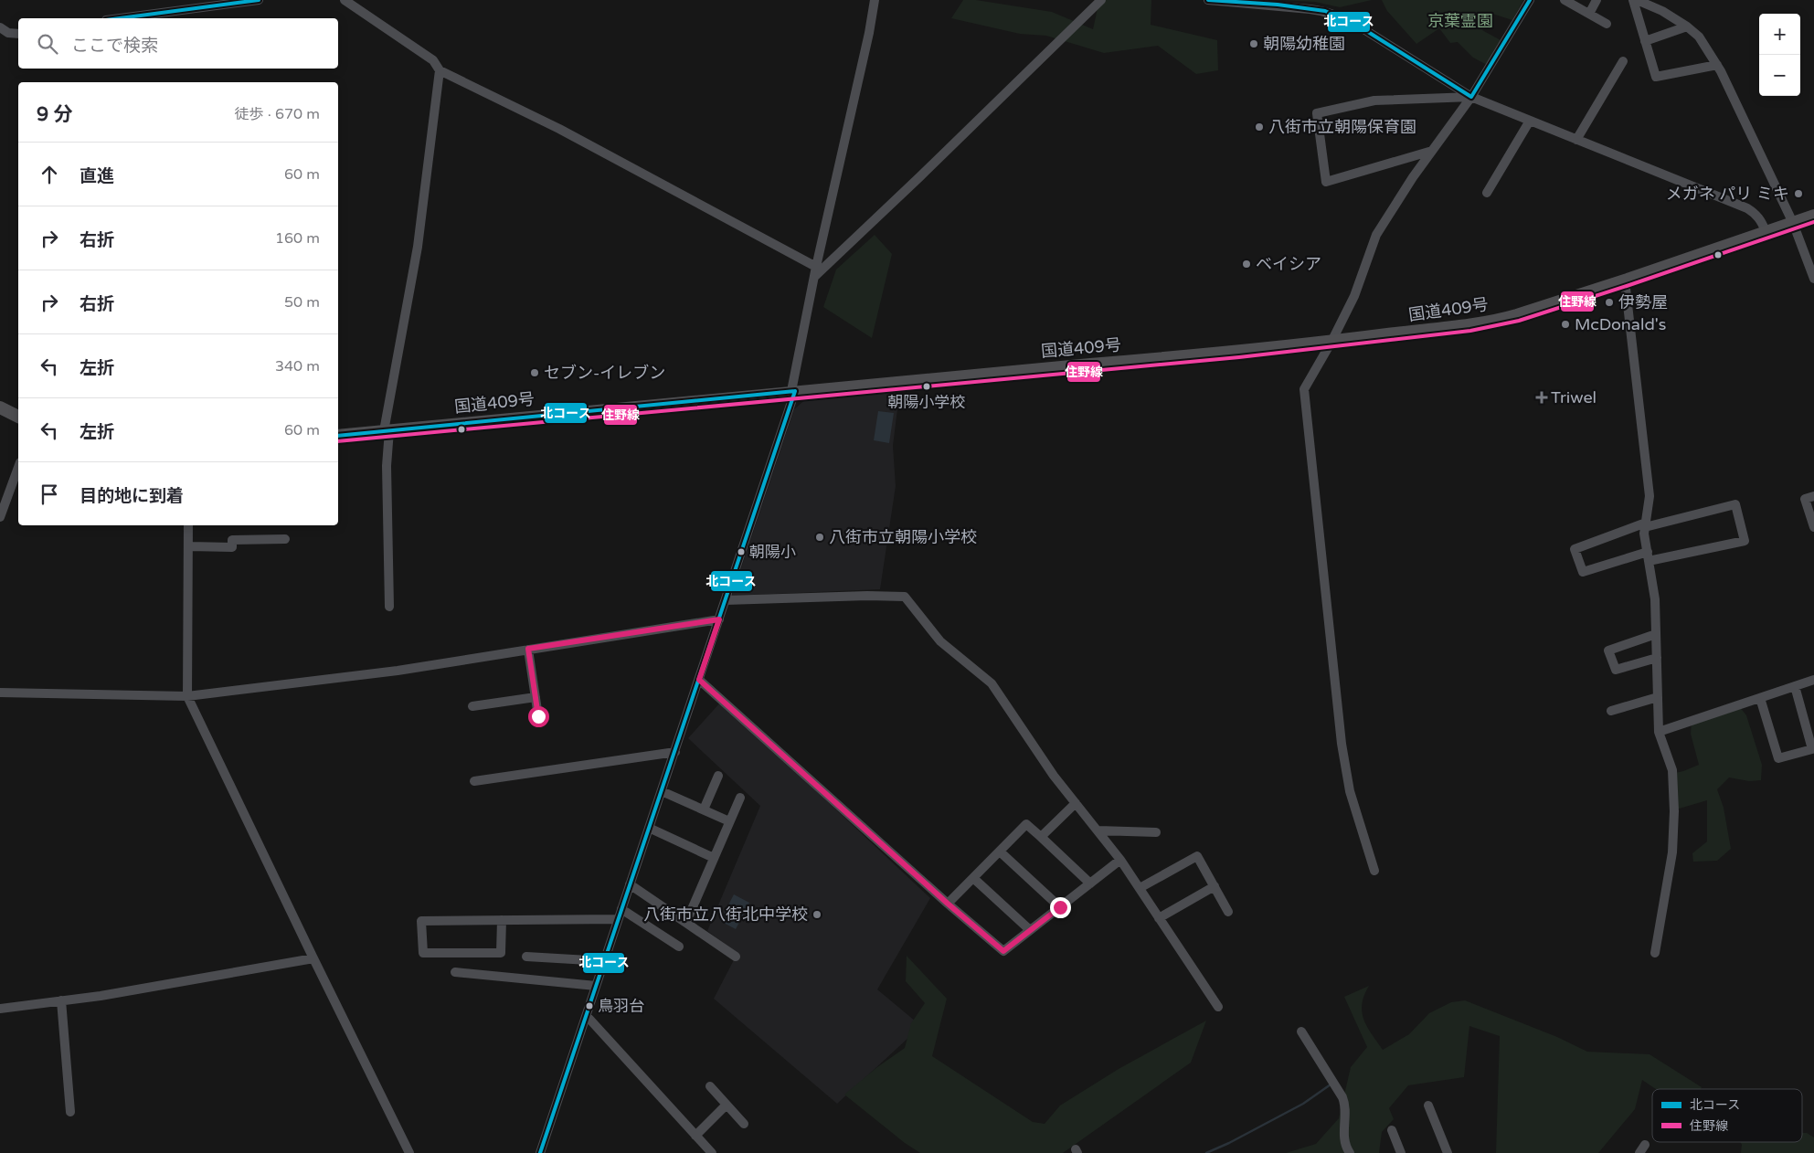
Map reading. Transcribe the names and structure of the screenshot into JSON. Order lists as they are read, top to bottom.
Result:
{
  "streets": {
    "highway": ["国道409号"]
  },
  "parks": ["京葉霊園"],
  "places": {
    "other": [
      "朝陽幼稚園",
      "八街市立朝陽保育園",
      "メガネ パリ ミキ",
      "ベイシア",
      "伊勢屋",
      "McDonald's",
      "セブン-イレブン",
      "朝陽小学校",
      "八街市立朝陽小学校",
      "朝陽小",
      "八街市立八街北中学校",
      "鳥羽台"
    ],
    "health": ["Triwel"]
  },
  "lines": ["transit line 北コース", "transit line 住野線"],
  "legend": ["北コース", "住野線"],
  "page": {
    "map_buttons": ["+", "−"],
    "search": "ここで検索",
    "heading": ["9 分", "徒歩 · 670 m"],
    "list": [
      ["直進", "60 m"],
      ["右折", "160 m"],
      ["右折", "50 m"],
      ["左折", "340 m"],
      ["左折", "60 m"],
      "目的地に到着"
    ]
  }
}
